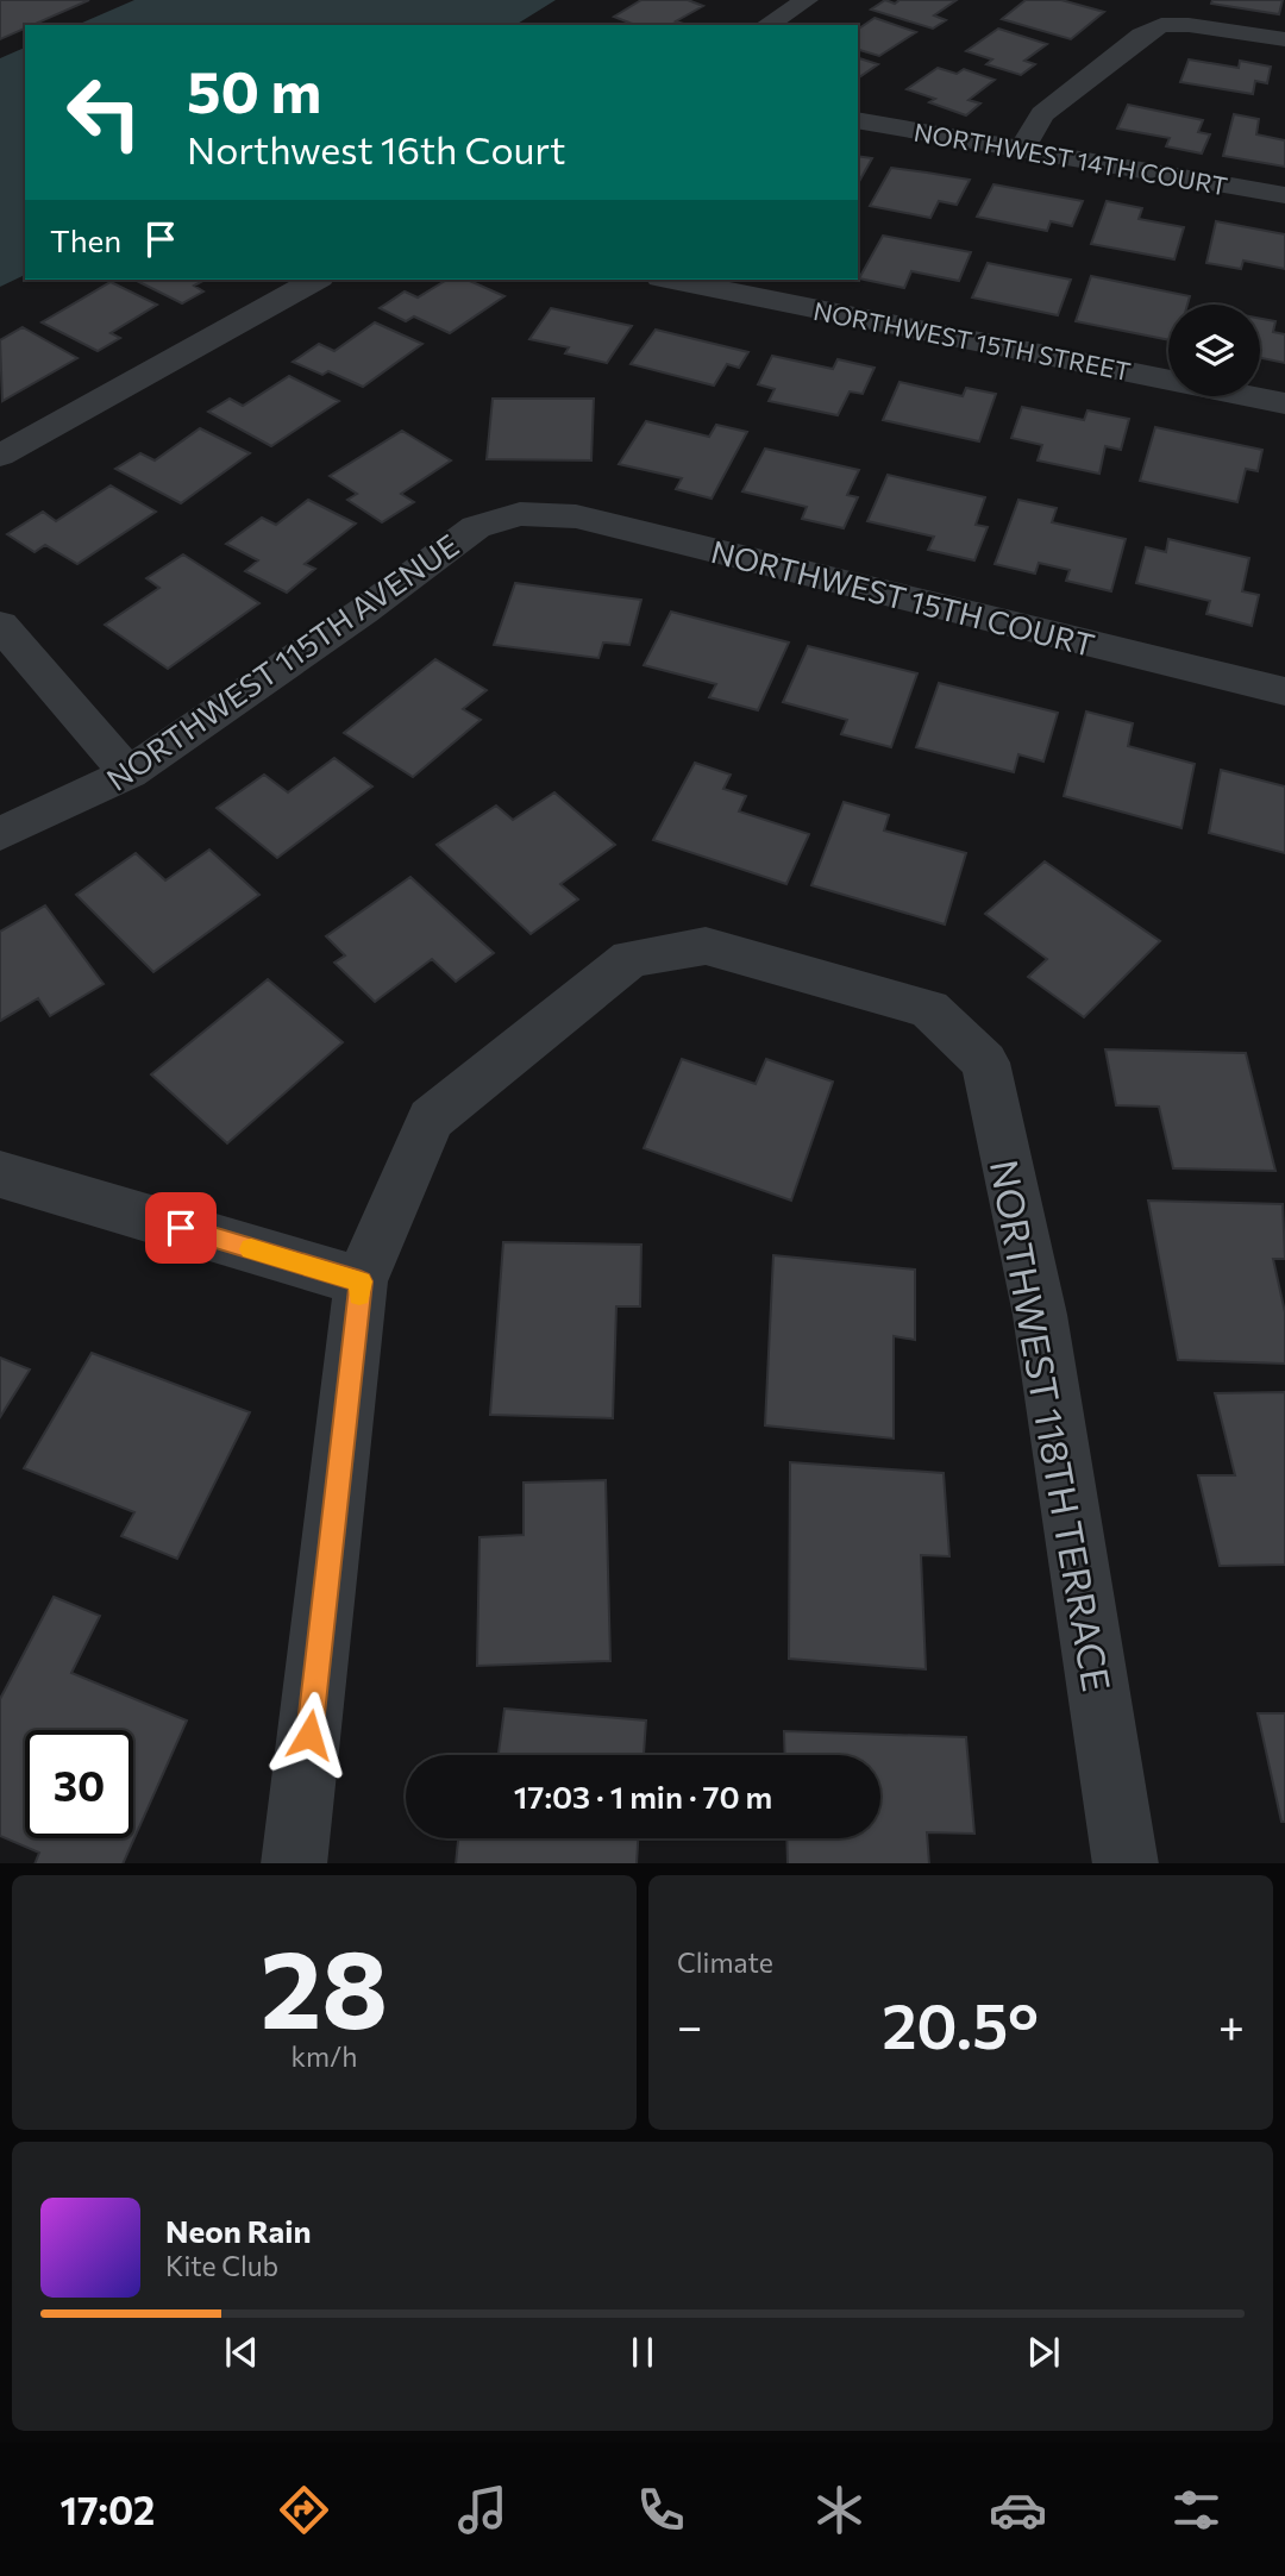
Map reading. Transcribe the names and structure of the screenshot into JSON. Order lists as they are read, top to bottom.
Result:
{
  "streets": {
    "street": [
      "NORTHWEST 14TH COURT",
      "NORTHWEST 15TH STREET",
      "NORTHWEST 15TH COURT",
      "NORTHWEST 115TH AVENUE",
      "NORTHWEST 118TH TERRACE"
    ]
  },
  "crossings": [
    ["NORTHWEST 15TH COURT", "NORTHWEST 115TH AVENUE"]
  ],
  "page": {
    "turn": ["50 m", "Northwest 16th Court"],
    "then": "Then",
    "limit": "30",
    "trip": "17:03 · 1 min · 70 m",
    "tile": [
      ["28", "km/h"],
      "Climate"
    ],
    "heat": ["−", "20.5°", "+"],
    "song": ["Neon Rain", "Kite Club"],
    "tabs": "17:02"
  }
}
